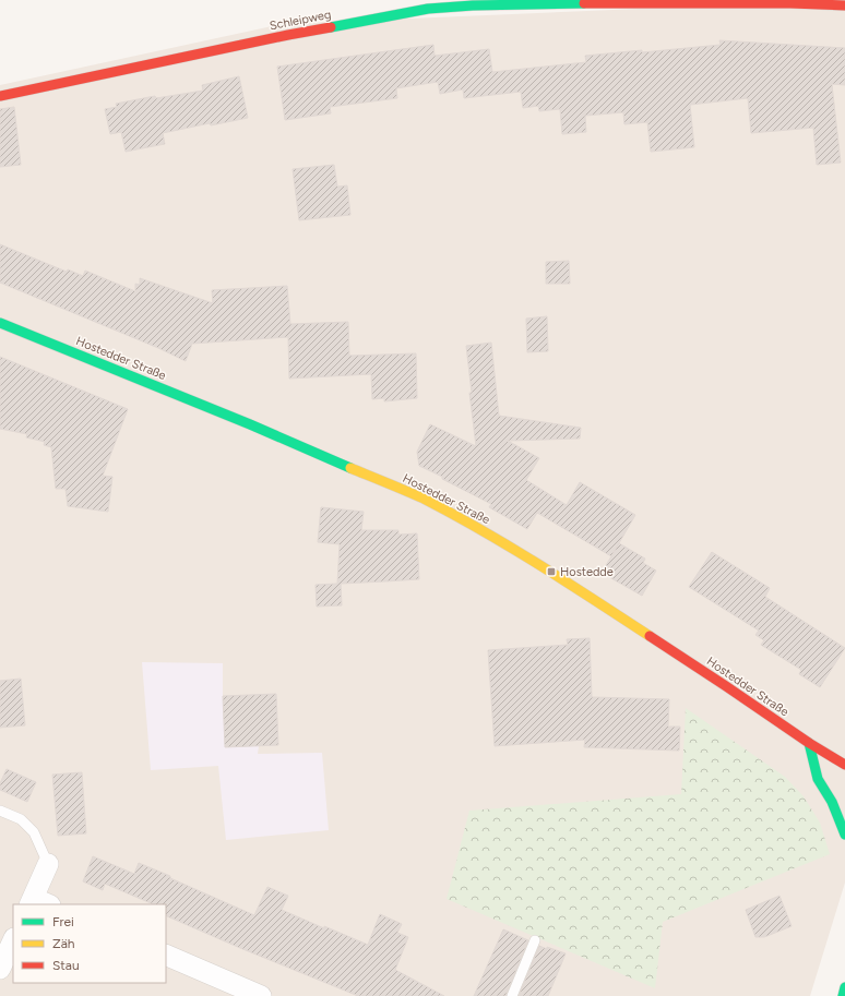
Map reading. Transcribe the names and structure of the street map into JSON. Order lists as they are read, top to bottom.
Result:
{
  "streets": {
    "main road": ["Schleipweg", "Hostedder Straße"]
  },
  "places": {
    "transit": ["Hostedde"]
  },
  "legend": ["Frei", "Zäh", "Stau"]
}
